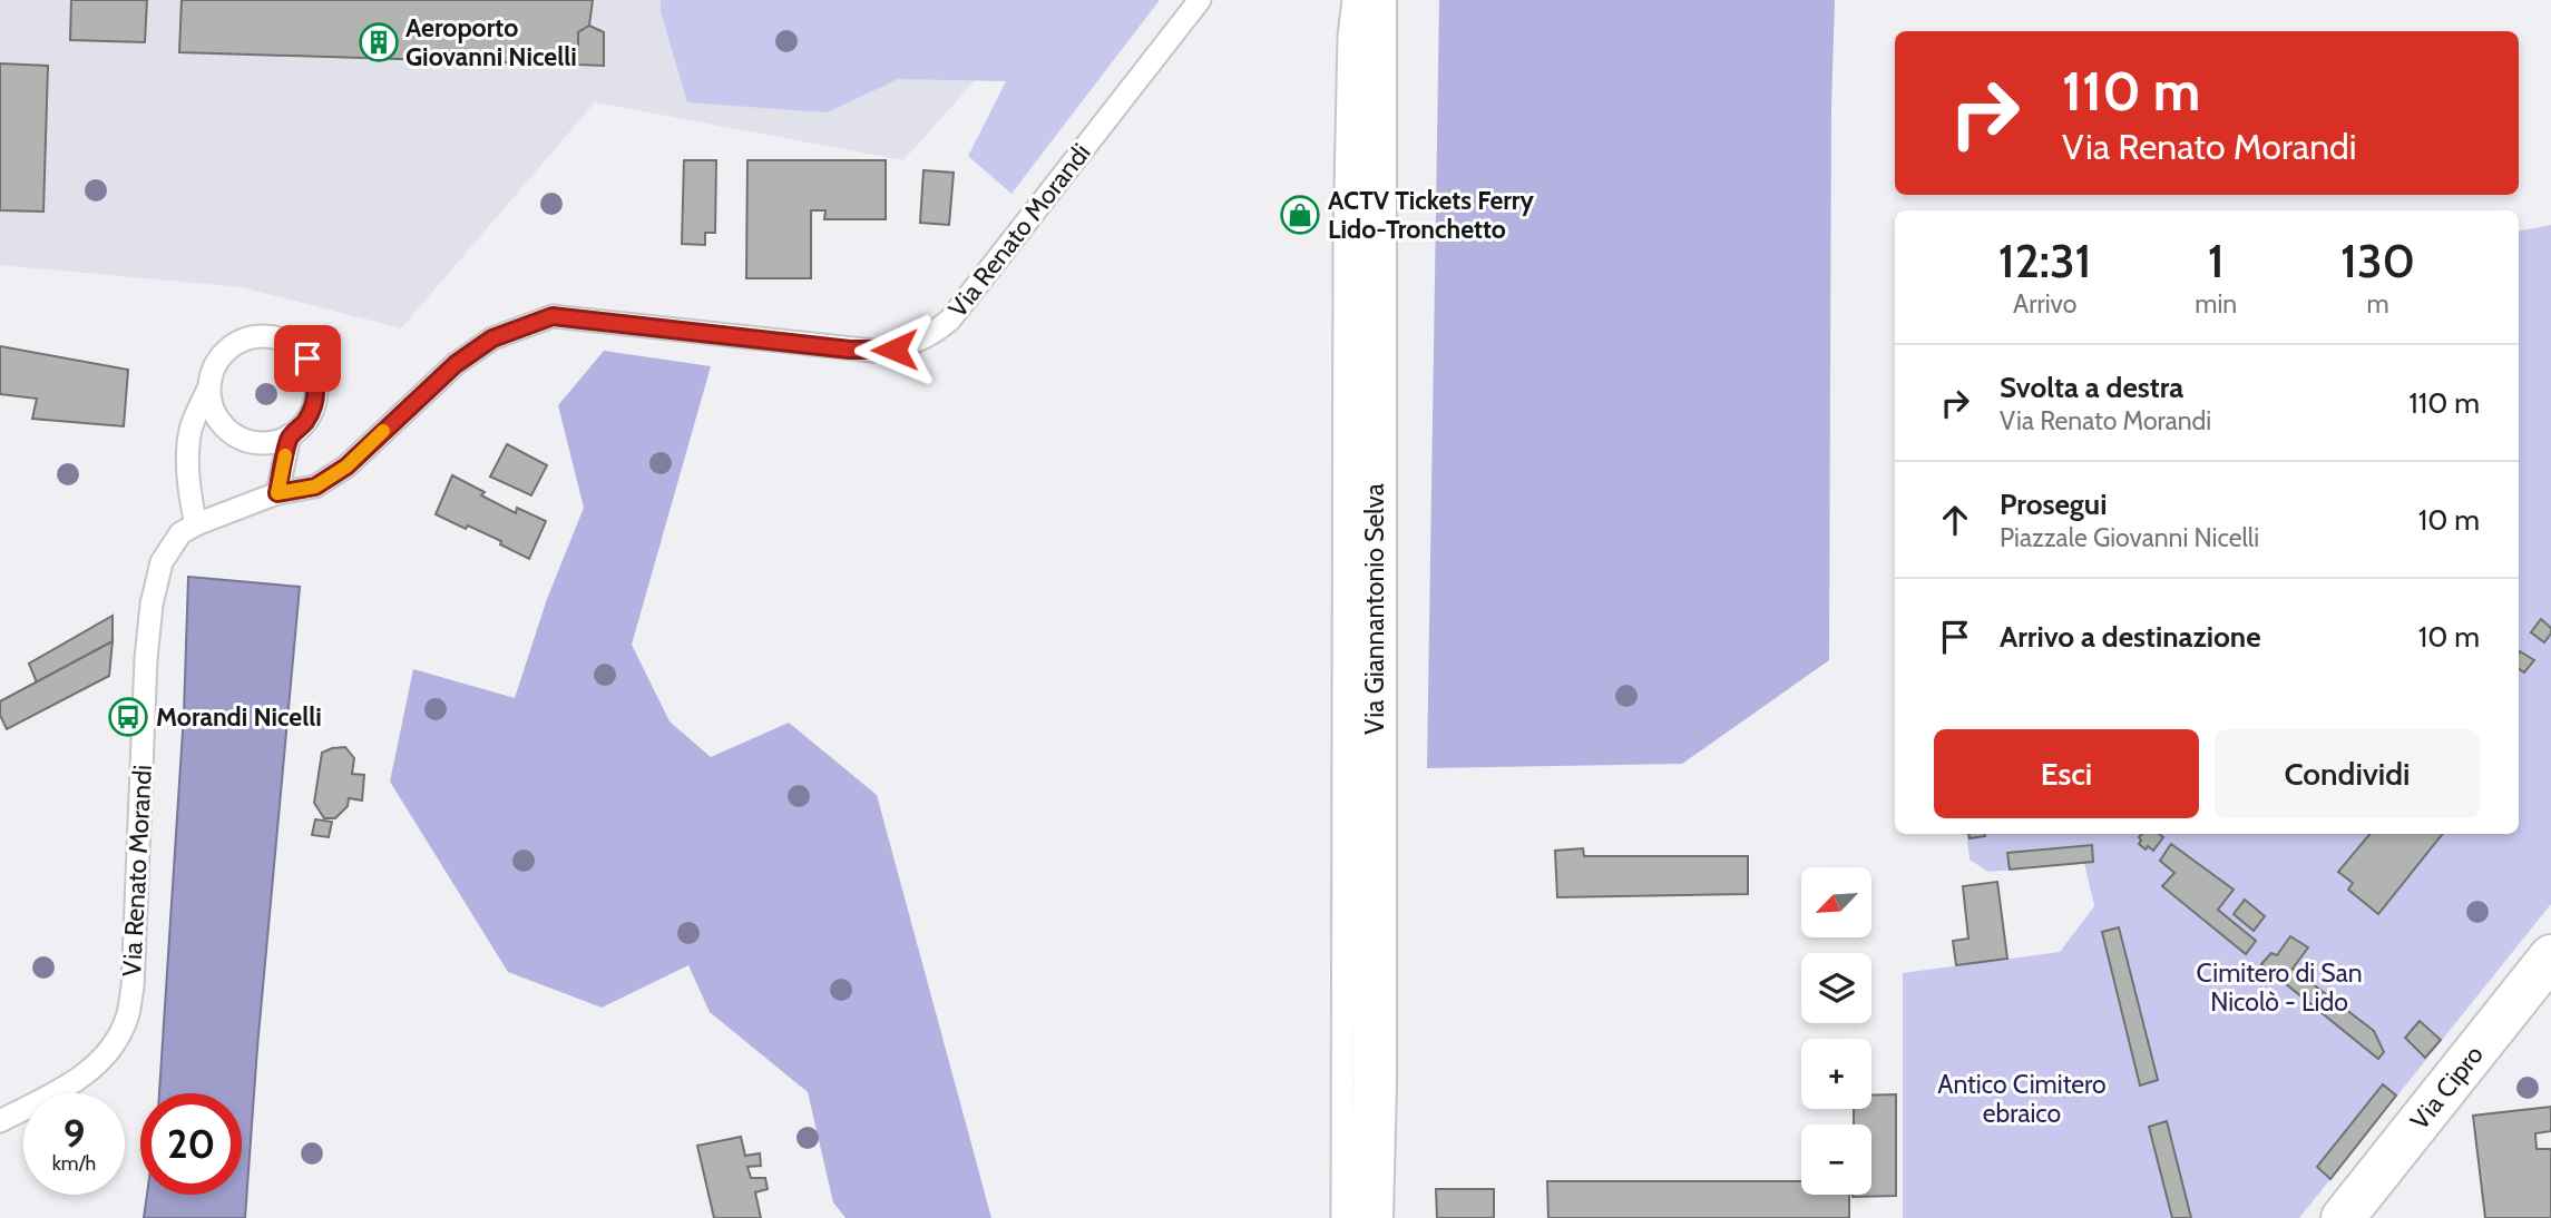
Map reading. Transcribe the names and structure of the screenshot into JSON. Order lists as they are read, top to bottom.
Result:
{
  "streets": {
    "street": ["Via Giannantonio Selva", "Via Cipro"],
    "lane": ["Via Renato Morandi"]
  },
  "parks": ["Cimitero di San Nicolò - Lido", "Antico Cimitero ebraico"],
  "places": {
    "building": ["Aeroporto Giovanni Nicelli"],
    "shop": ["ACTV Tickets Ferry Lido-Tronchetto"],
    "bus stop": ["Morandi Nicelli"]
  },
  "north": "bottom left",
  "page": {
    "turn": ["110 m", "Via Renato Morandi"],
    "eta": [
      "12:31",
      "Arrivo",
      "1",
      "min",
      "130",
      "m"
    ],
    "list": [
      {
        "name": "Svolta a destra",
        "note": "Via Renato Morandi",
        "value": "110 m"
      },
      {
        "name": "Prosegui",
        "note": "Piazzale Giovanni Nicelli",
        "value": "10 m"
      },
      {
        "name": "Arrivo a destinazione",
        "value": "10 m"
      }
    ],
    "buttons": ["Esci", "Condividi"],
    "map_buttons": ["+", "−"],
    "speed": "9 km/h",
    "limit": "20"
  }
}
